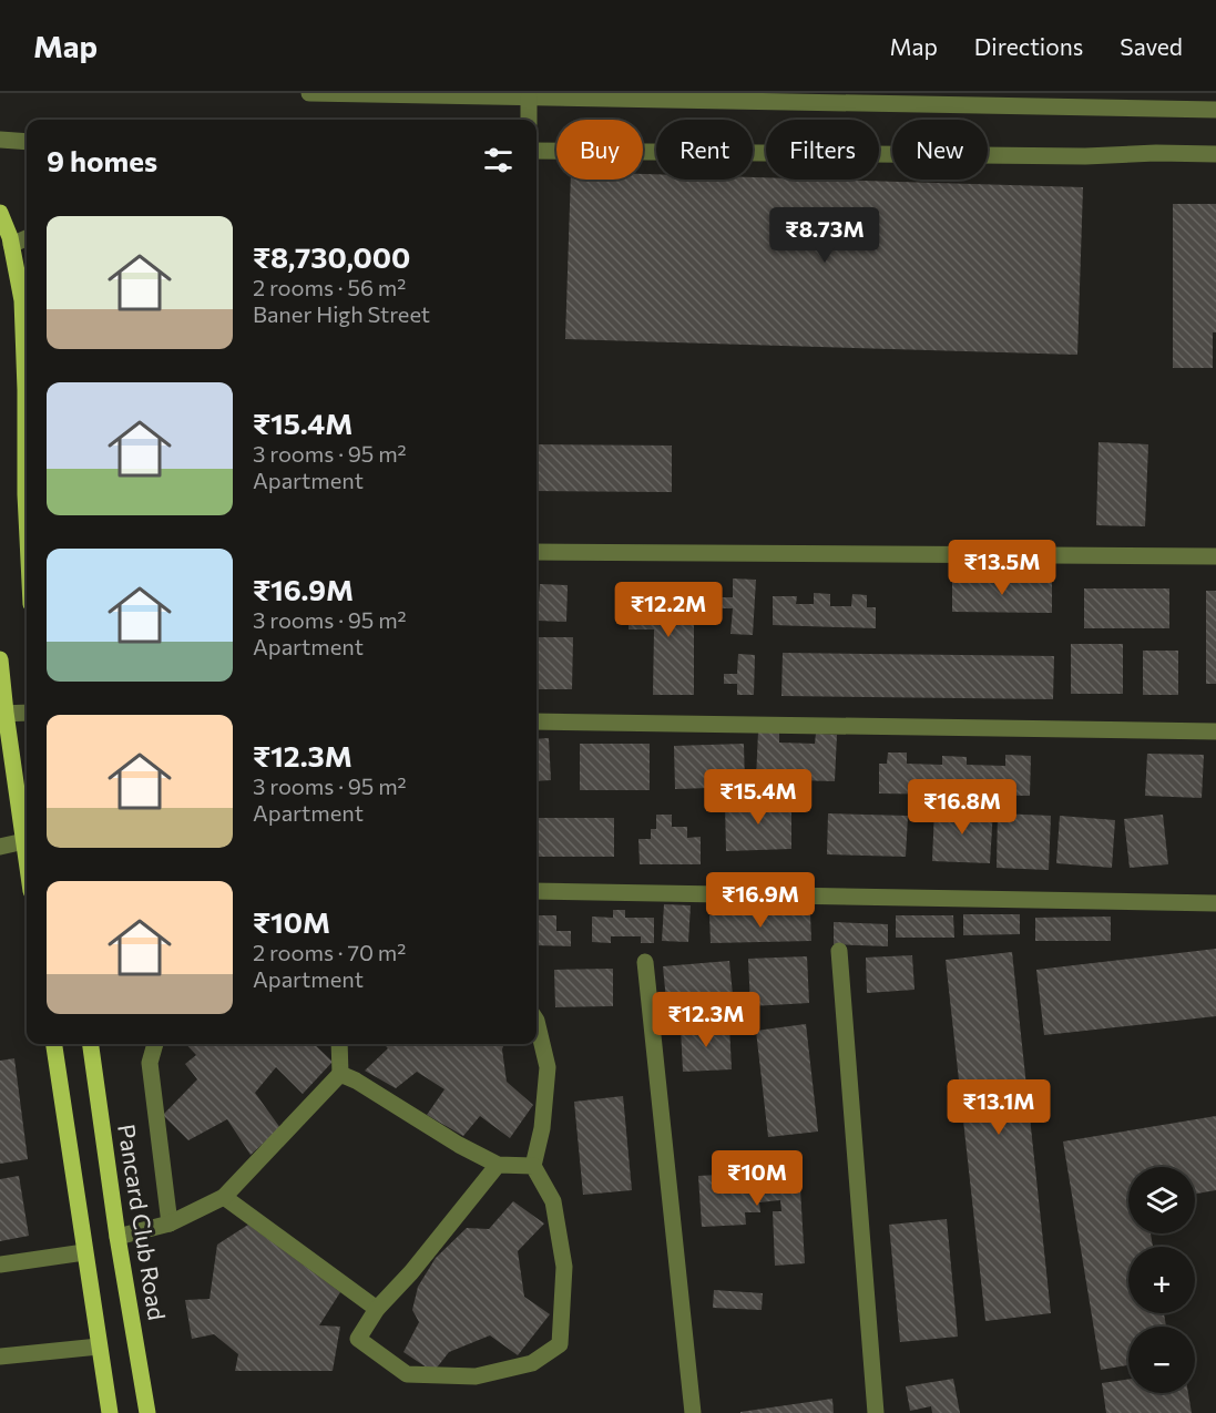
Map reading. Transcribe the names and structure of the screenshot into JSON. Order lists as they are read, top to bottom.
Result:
{
  "streets": {
    "main road": ["Pancard Club Road"]
  },
  "page": {
    "header": "Map",
    "nav": ["Map", "Directions", "Saved"],
    "chip": [
      "Buy",
      "Rent",
      "Filters",
      "New"
    ],
    "heading": "9 homes",
    "list": [
      {
        "name": "₹8,730,000",
        "note": "2 rooms · 56 m² · Baner High Street"
      },
      {
        "name": "₹15.4M",
        "note": "3 rooms · 95 m² · Apartment"
      },
      {
        "name": "₹16.9M",
        "note": "3 rooms · 95 m² · Apartment"
      },
      {
        "name": "₹12.3M",
        "note": "3 rooms · 95 m² · Apartment"
      },
      {
        "name": "₹10M",
        "note": "2 rooms · 70 m² · Apartment"
      }
    ],
    "price": [
      "₹8.73M",
      "₹13.5M",
      "₹12.2M",
      "₹15.4M",
      "₹16.8M",
      "₹16.9M",
      "₹12.3M",
      "₹13.1M",
      "₹10M"
    ],
    "map_buttons": ["+", "−"]
  }
}
